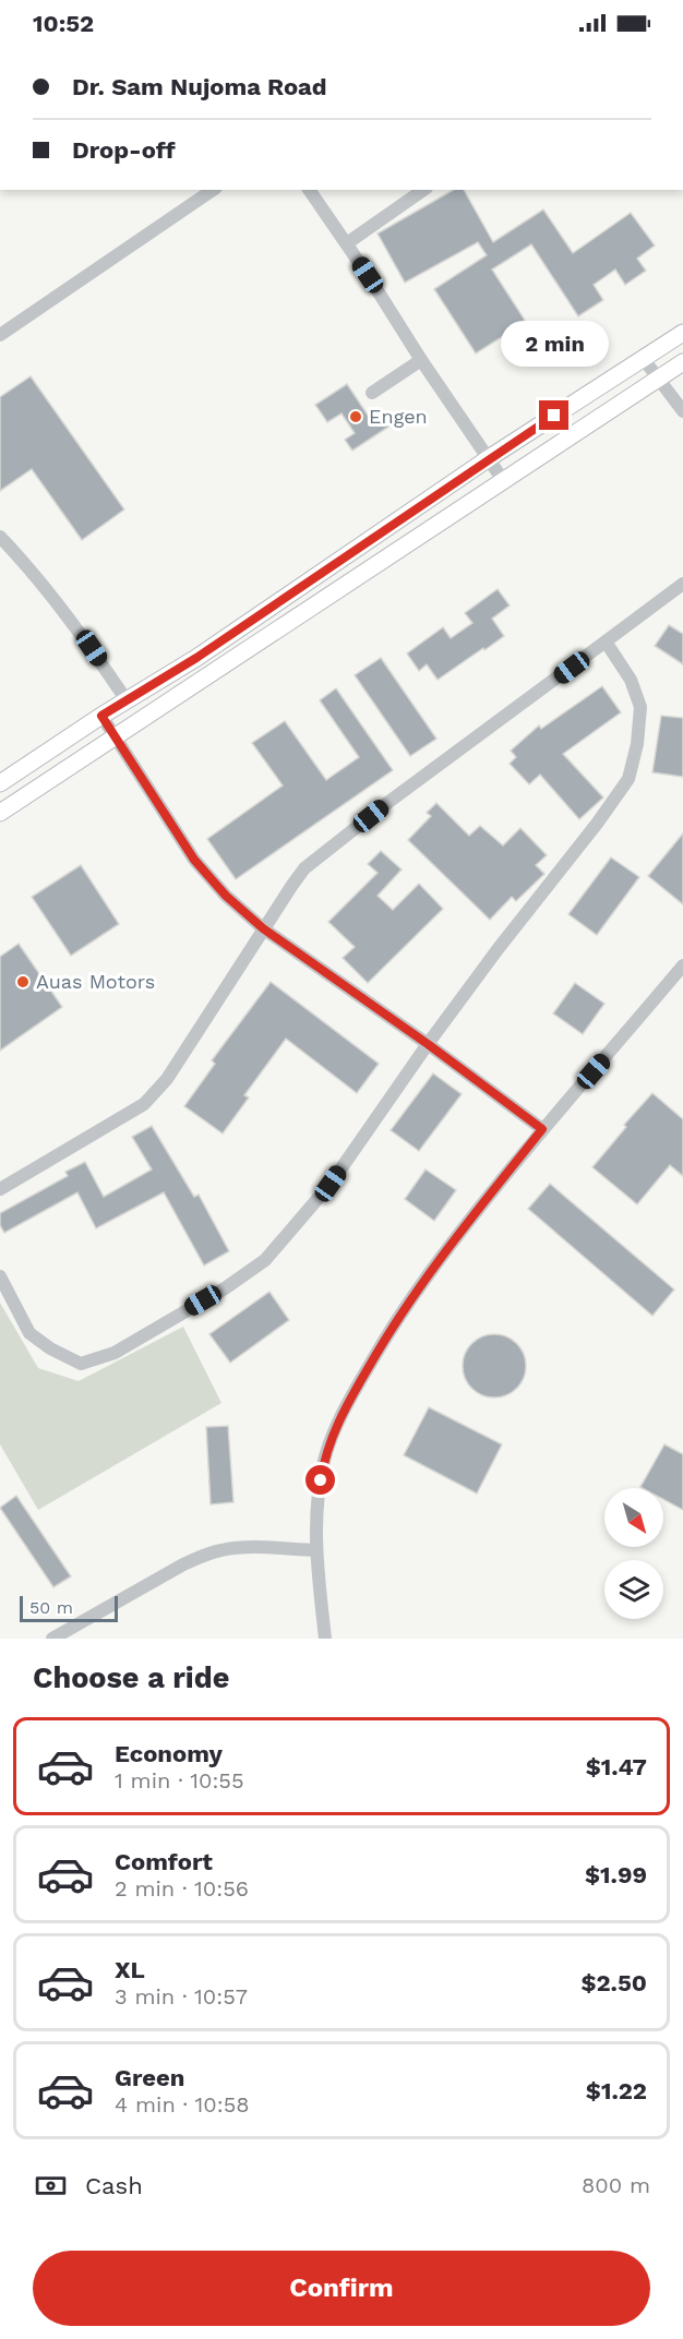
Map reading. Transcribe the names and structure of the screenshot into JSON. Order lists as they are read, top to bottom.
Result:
{
  "places": ["Engen", "Auas Motors"],
  "scale_bar": "50 m",
  "north": "bottom right",
  "page": {
    "status": "10:52",
    "banner": ["Dr. Sam Nujoma Road", "Drop-off"],
    "bubble": "2 min",
    "scale": "50 m",
    "heading": "Choose a ride",
    "list": [
      {
        "name": "Economy",
        "note": "1 min · 10:55",
        "value": "$1.47"
      },
      {
        "name": "Comfort",
        "note": "2 min · 10:56",
        "value": "$1.99"
      },
      {
        "name": "XL",
        "note": "3 min · 10:57",
        "value": "$2.50"
      },
      {
        "name": "Green",
        "note": "4 min · 10:58",
        "value": "$1.22"
      }
    ],
    "pay": ["Cash", "800 m"],
    "buttons": "Confirm"
  }
}
